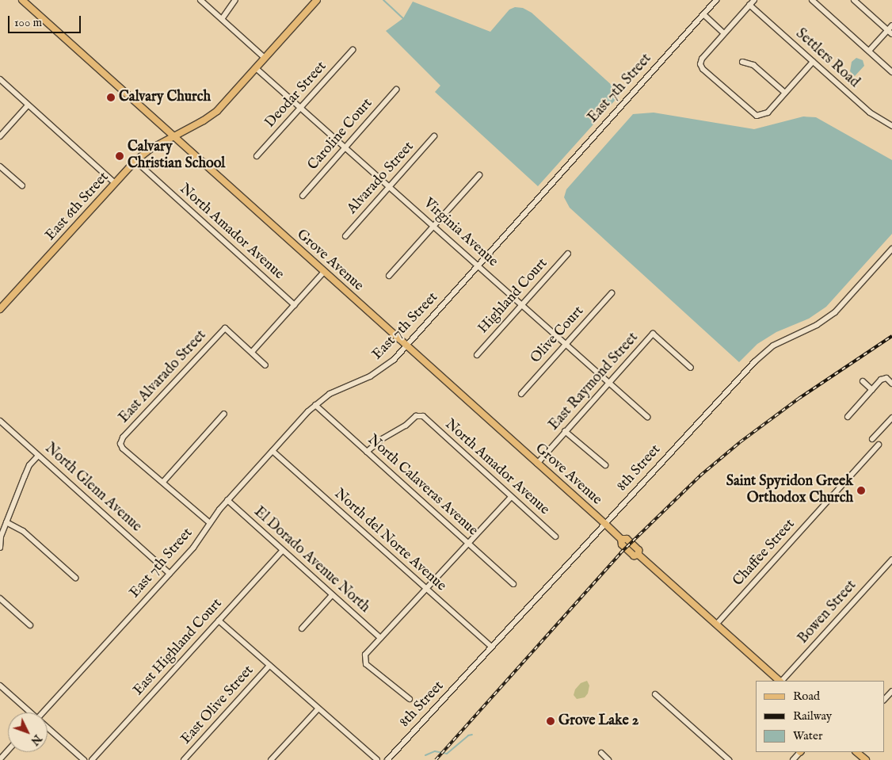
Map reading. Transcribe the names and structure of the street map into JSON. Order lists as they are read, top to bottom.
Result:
{
  "streets": {
    "main road": ["East 6th Street", "Grove Avenue"],
    "street": [
      "Settlers Road",
      "East 7th Street",
      "Deodar Street",
      "Caroline Court",
      "Alvarado Street",
      "North Amador Avenue",
      "Virginia Avenue",
      "Highland Court",
      "Olive Court",
      "East Alvarado Street",
      "East Raymond Street",
      "8th Street",
      "North Calaveras Avenue",
      "North Glenn Avenue",
      "North del Norte Avenue",
      "Chaffee Street",
      "El Dorado Avenue North",
      "Bowen Street",
      "East Highland Court",
      "East Olive Street"
    ]
  },
  "crossings": [
    ["East 7th Street", "Virginia Avenue"],
    ["East 7th Street", "Grove Avenue"],
    ["East 7th Street", "North Calaveras Avenue"],
    ["East 7th Street", "North Glenn Avenue"],
    ["East 7th Street", "North del Norte Avenue"],
    ["East 7th Street", "El Dorado Avenue North"],
    ["Deodar Street", "Virginia Avenue"],
    ["Caroline Court", "Virginia Avenue"],
    ["Alvarado Street", "Virginia Avenue"],
    ["East 6th Street", "North Amador Avenue"],
    ["East 6th Street", "Virginia Avenue"],
    ["East 6th Street", "Grove Avenue"],
    ["North Amador Avenue", "North Calaveras Avenue"],
    ["Virginia Avenue", "Highland Court"],
    ["Virginia Avenue", "Olive Court"],
    ["Virginia Avenue", "East Raymond Street"],
    ["Grove Avenue", "East Raymond Street"],
    ["Grove Avenue", "8th Street"],
    ["Grove Avenue", "Chaffee Street"],
    ["8th Street", "North del Norte Avenue"],
    ["El Dorado Avenue North", "East Highland Court"]
  ],
  "places": [
    "Calvary Church",
    "Calvary Christian School",
    "Saint Spyridon Greek Orthodox Church",
    "Grove Lake 2"
  ],
  "legend": ["Road", "Railway", "Water"],
  "scale_bar": "100 m",
  "north": "bottom right"
}
